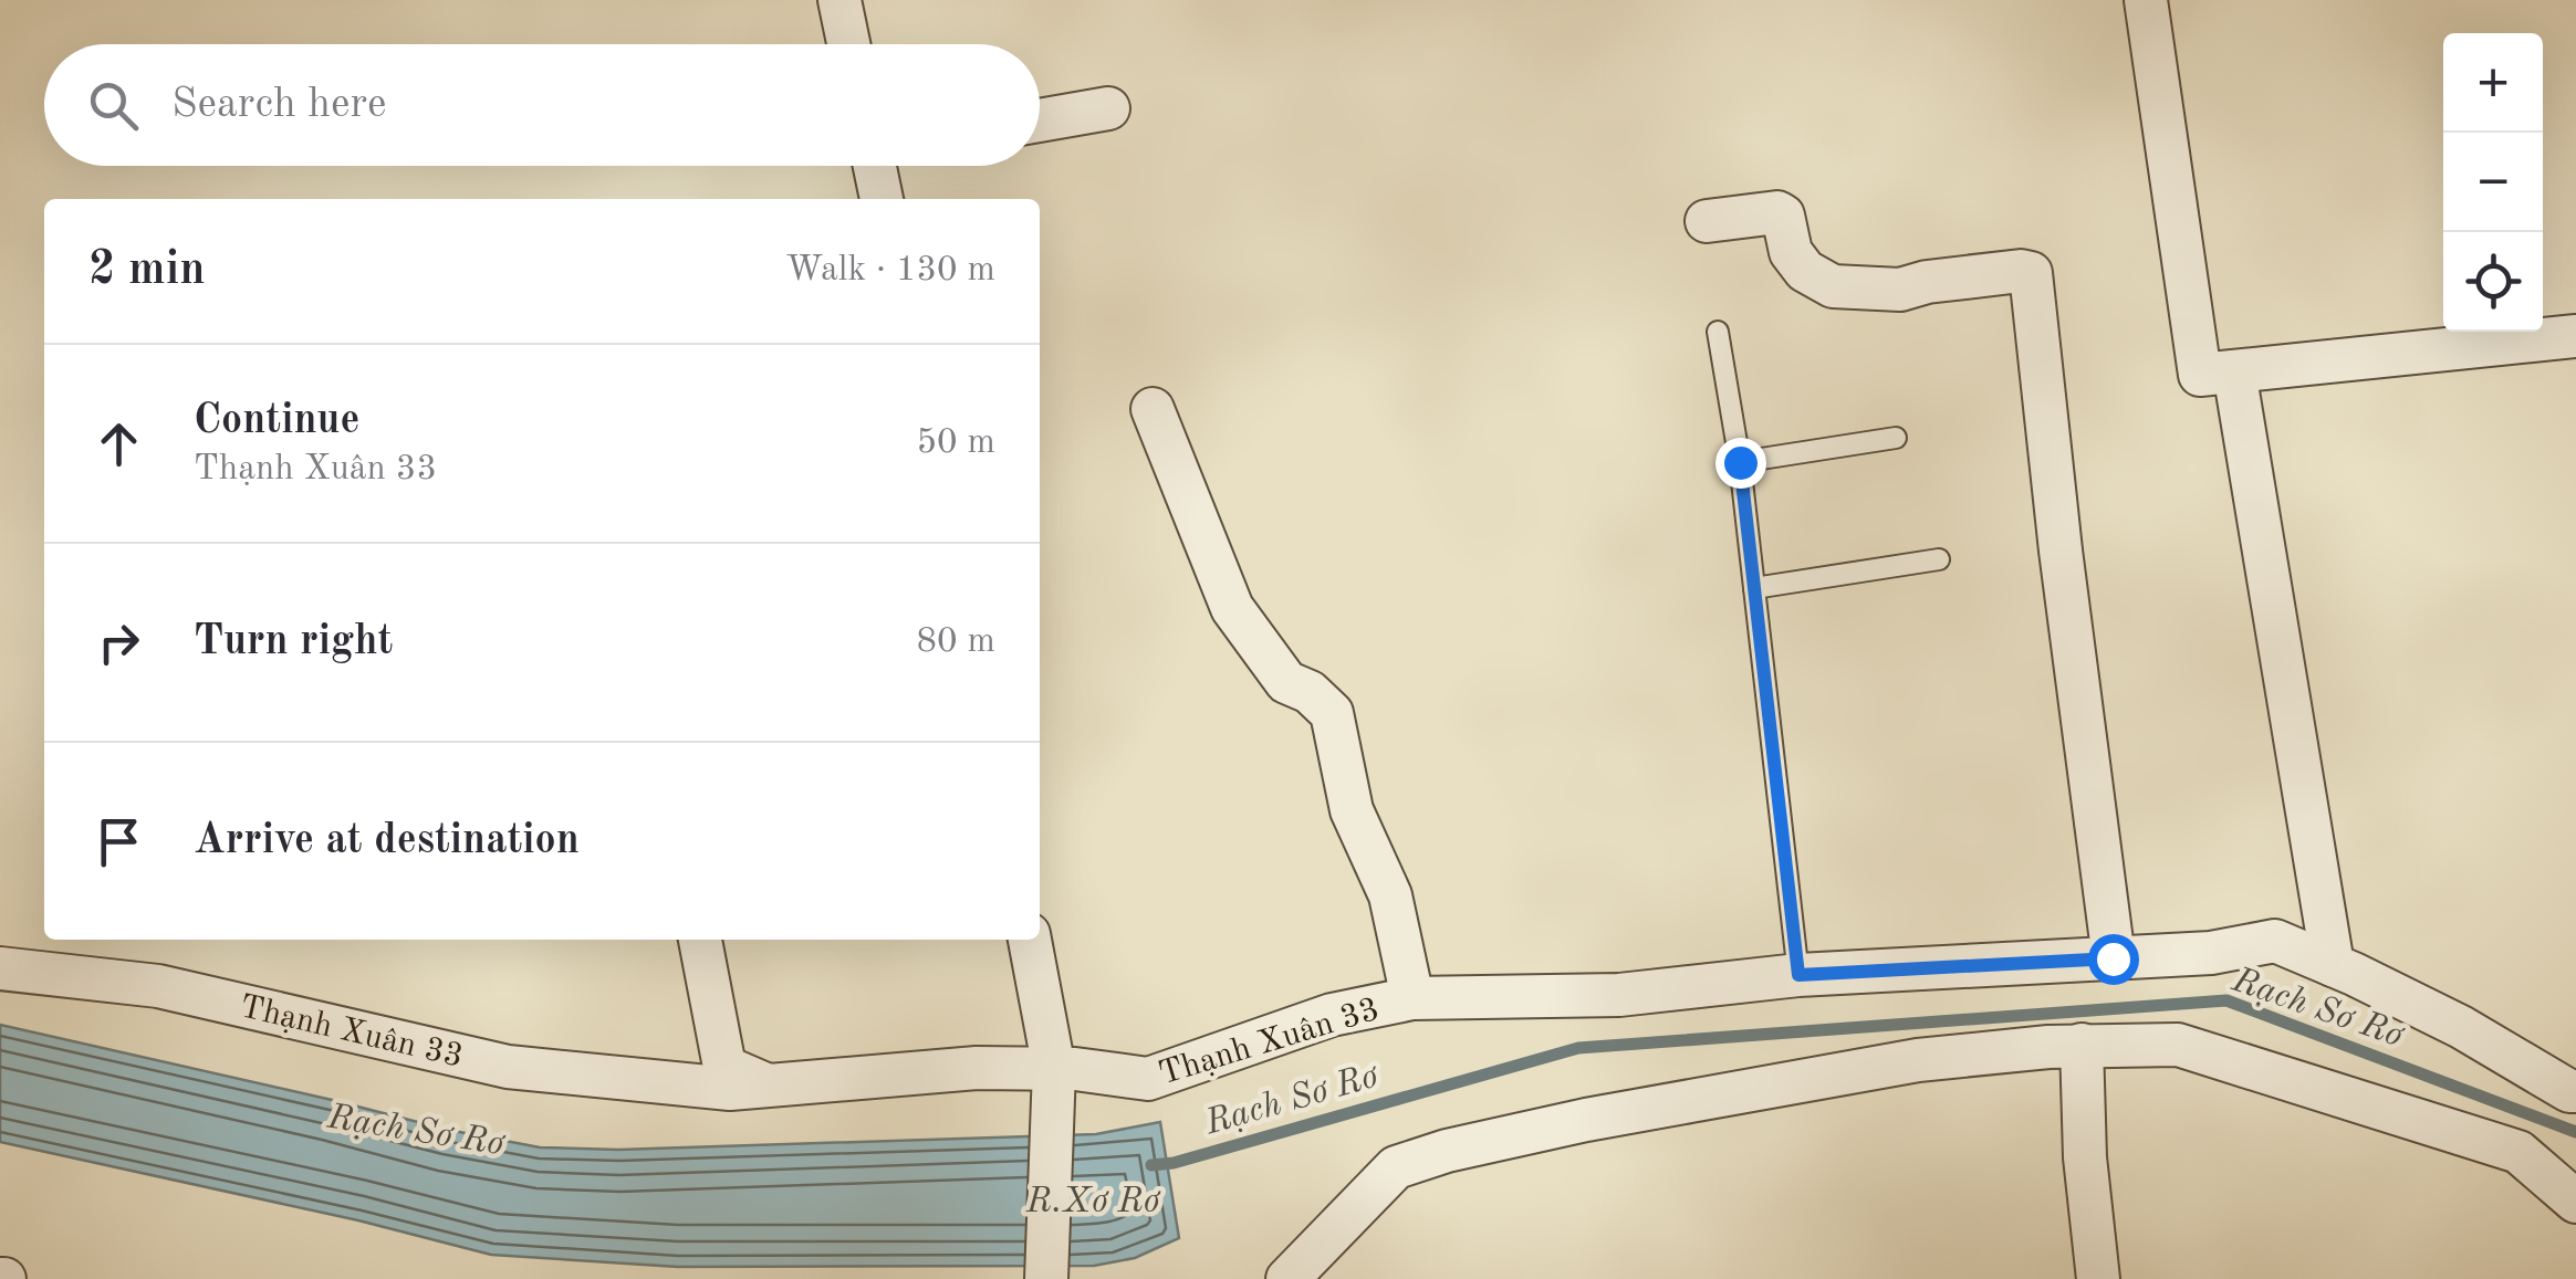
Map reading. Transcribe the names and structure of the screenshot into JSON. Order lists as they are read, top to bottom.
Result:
{
  "streets": {
    "street": ["Thạnh Xuân 33"]
  },
  "water": ["Rạch Sơ Rơ", "R.Xơ Rơ"],
  "page": {
    "map_buttons": ["+", "−"],
    "search": "Search here",
    "heading": ["2 min", "Walk · 130 m"],
    "list": [
      ["Continue", "Thạnh Xuân 33", "50 m"],
      ["Turn right", "80 m"],
      "Arrive at destination"
    ]
  }
}
